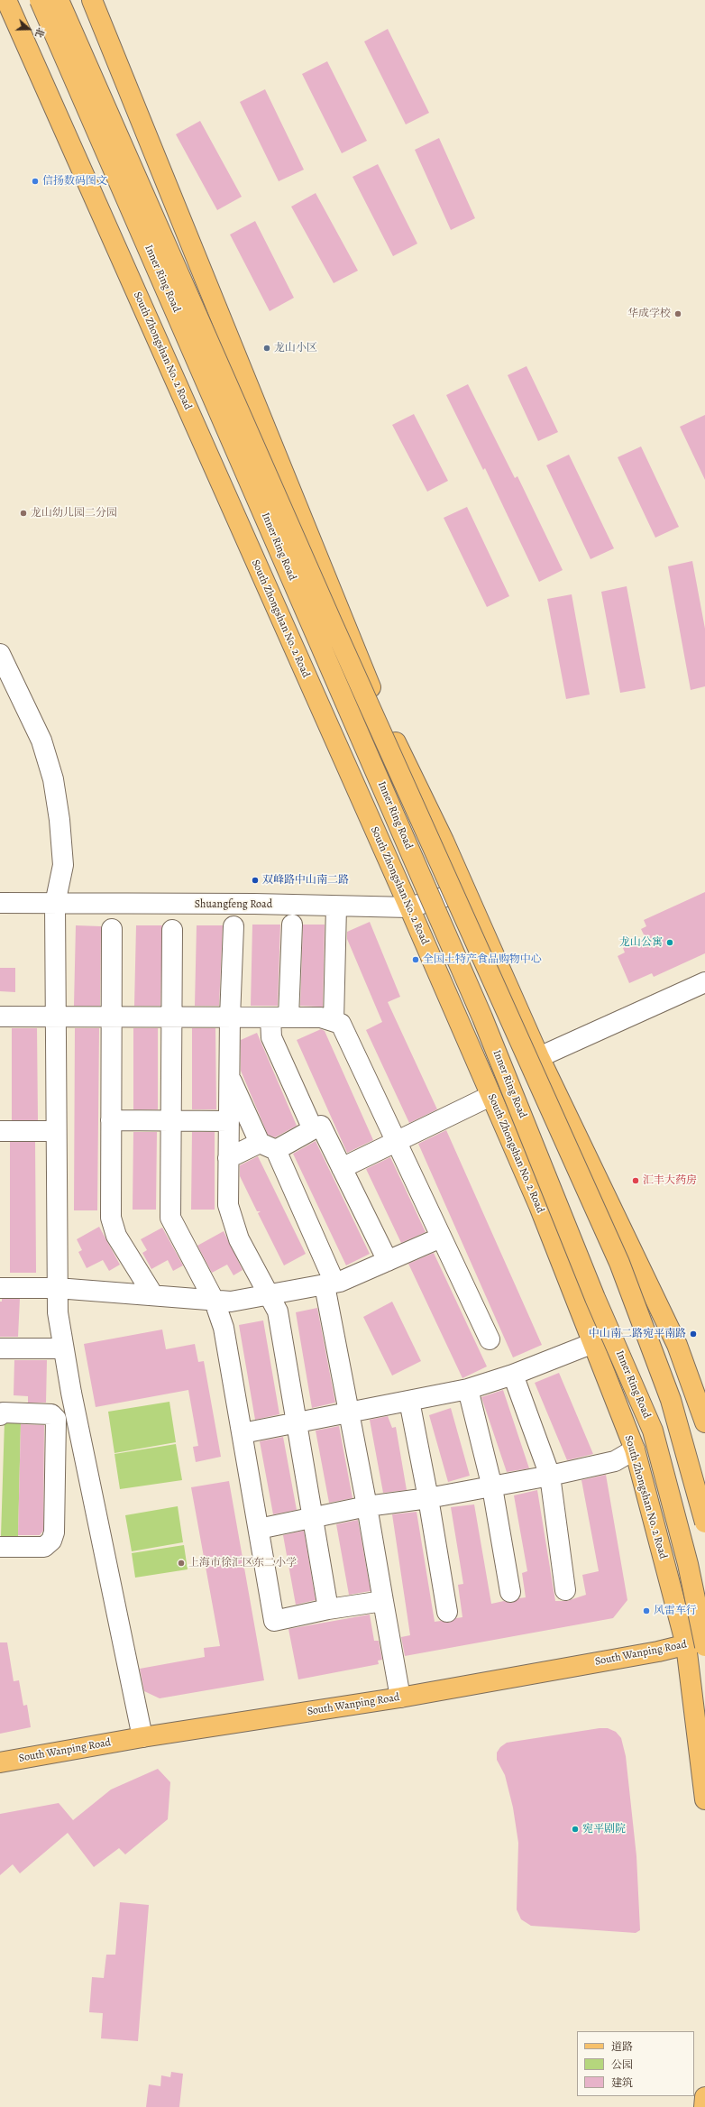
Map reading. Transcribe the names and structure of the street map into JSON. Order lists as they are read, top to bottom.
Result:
{
  "streets": {
    "main road": ["Inner Ring Road", "South Zhongshan No. 2 Road", "South Wanping Road"],
    "street": ["Shuangfeng Road"]
  },
  "crossings": [
    ["South Zhongshan No. 2 Road", "Shuangfeng Road"],
    ["South Zhongshan No. 2 Road", "South Wanping Road"]
  ],
  "places": [
    "信扬数码图文",
    "华成学校",
    "龙山小区",
    "龙山幼儿园二分园",
    "双峰路中山南二路",
    "龙山公寓",
    "全国土特产食品购物中心",
    "汇丰大药房",
    "中山南二路宛平南路",
    "上海市徐汇区东二小学",
    "风雷车行",
    "宛平剧院"
  ],
  "legend": ["道路", "公园", "建筑"],
  "north": "right"
}
